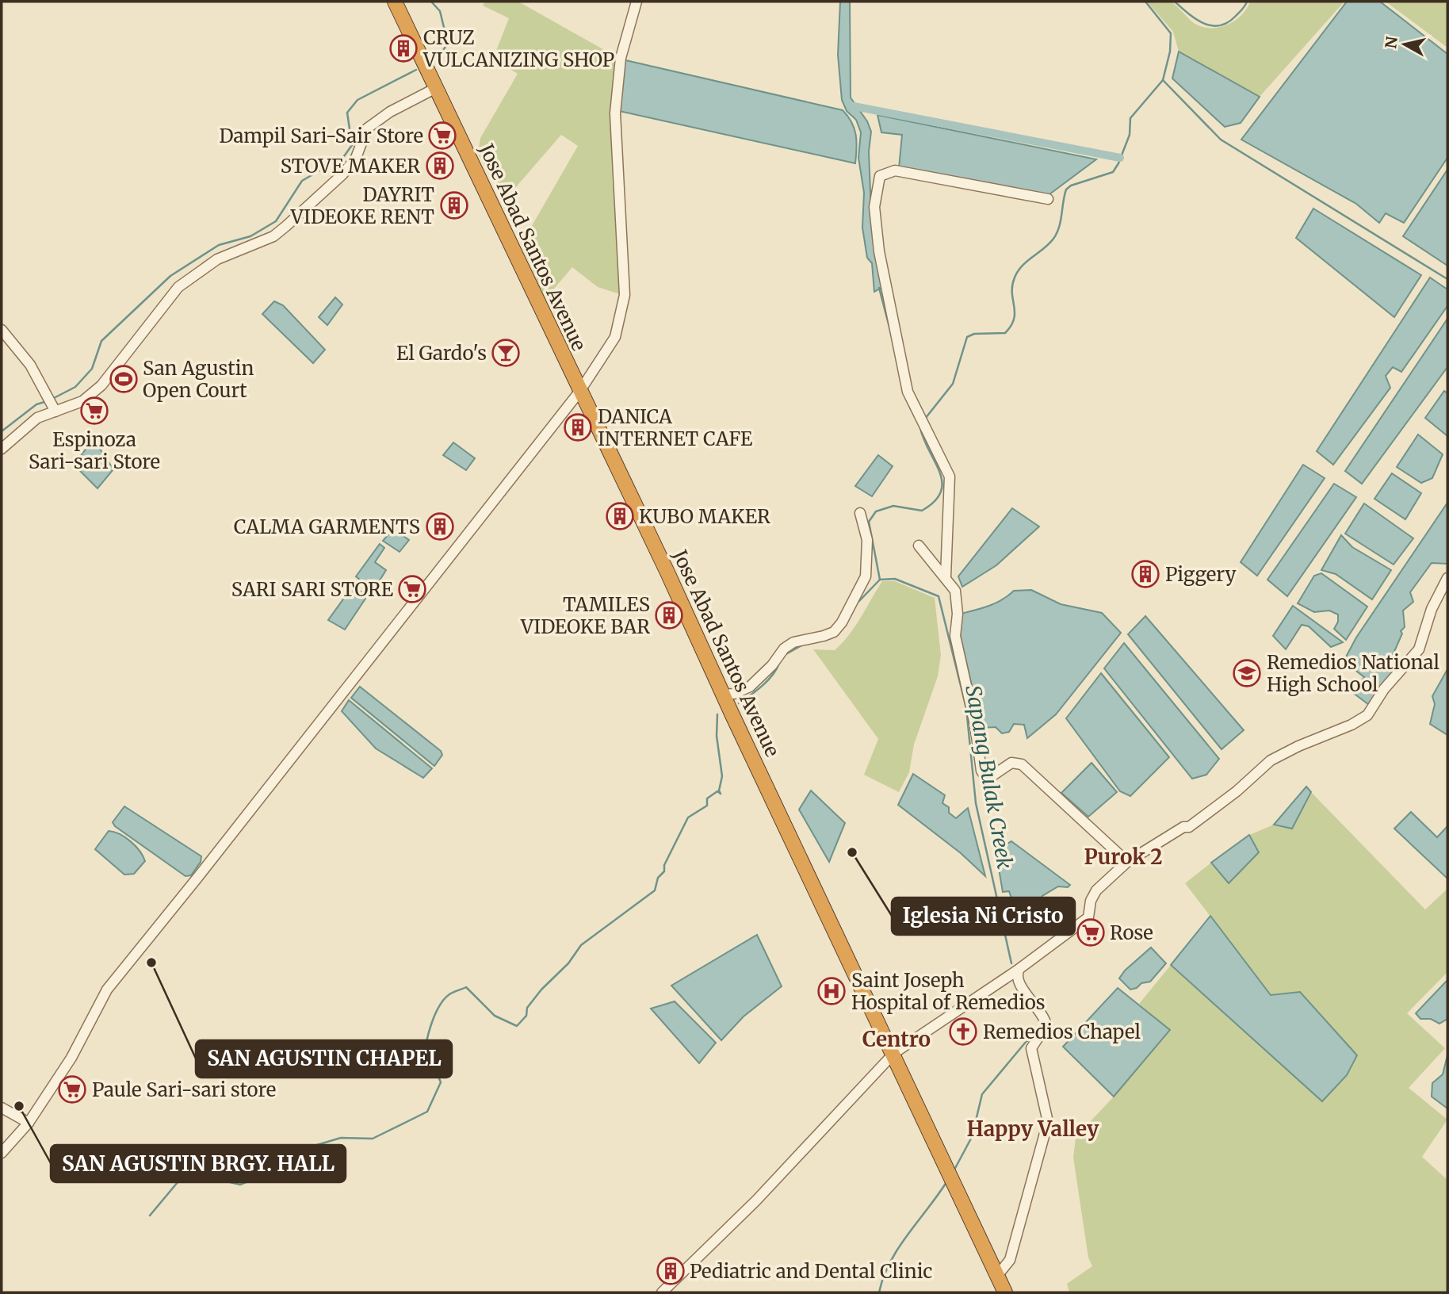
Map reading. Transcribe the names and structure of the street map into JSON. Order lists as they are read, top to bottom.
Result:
{
  "streets": {
    "highway": ["Jose Abad Santos Avenue"]
  },
  "districts": ["Purok 2", "Centro", "Happy Valley"],
  "water": ["Sapang Bulak Creek"],
  "places": {
    "building": [
      "CRUZ VULCANIZING SHOP",
      "STOVE MAKER",
      "DAYRIT VIDEOKE RENT",
      "DANICA INTERNET CAFE",
      "KUBO MAKER",
      "CALMA GARMENTS",
      "Piggery",
      "TAMILES VIDEOKE BAR",
      "Pediatric and Dental Clinic"
    ],
    "supermarket": [
      "Dampil Sari-Sair Store",
      "Espinoza Sari-sari Store",
      "SARI SARI STORE",
      "Rose",
      "Paule Sari-sari store"
    ],
    "bar": ["El Gardo's"],
    "sports": ["San Agustin Open Court"],
    "school or university": ["Remedios National High School"],
    "other": ["Iglesia Ni Cristo", "SAN AGUSTIN CHAPEL", "SAN AGUSTIN BRGY. HALL"],
    "hospital": ["Saint Joseph Hospital of Remedios"],
    "church": ["Remedios Chapel"]
  },
  "north": "left"
}
